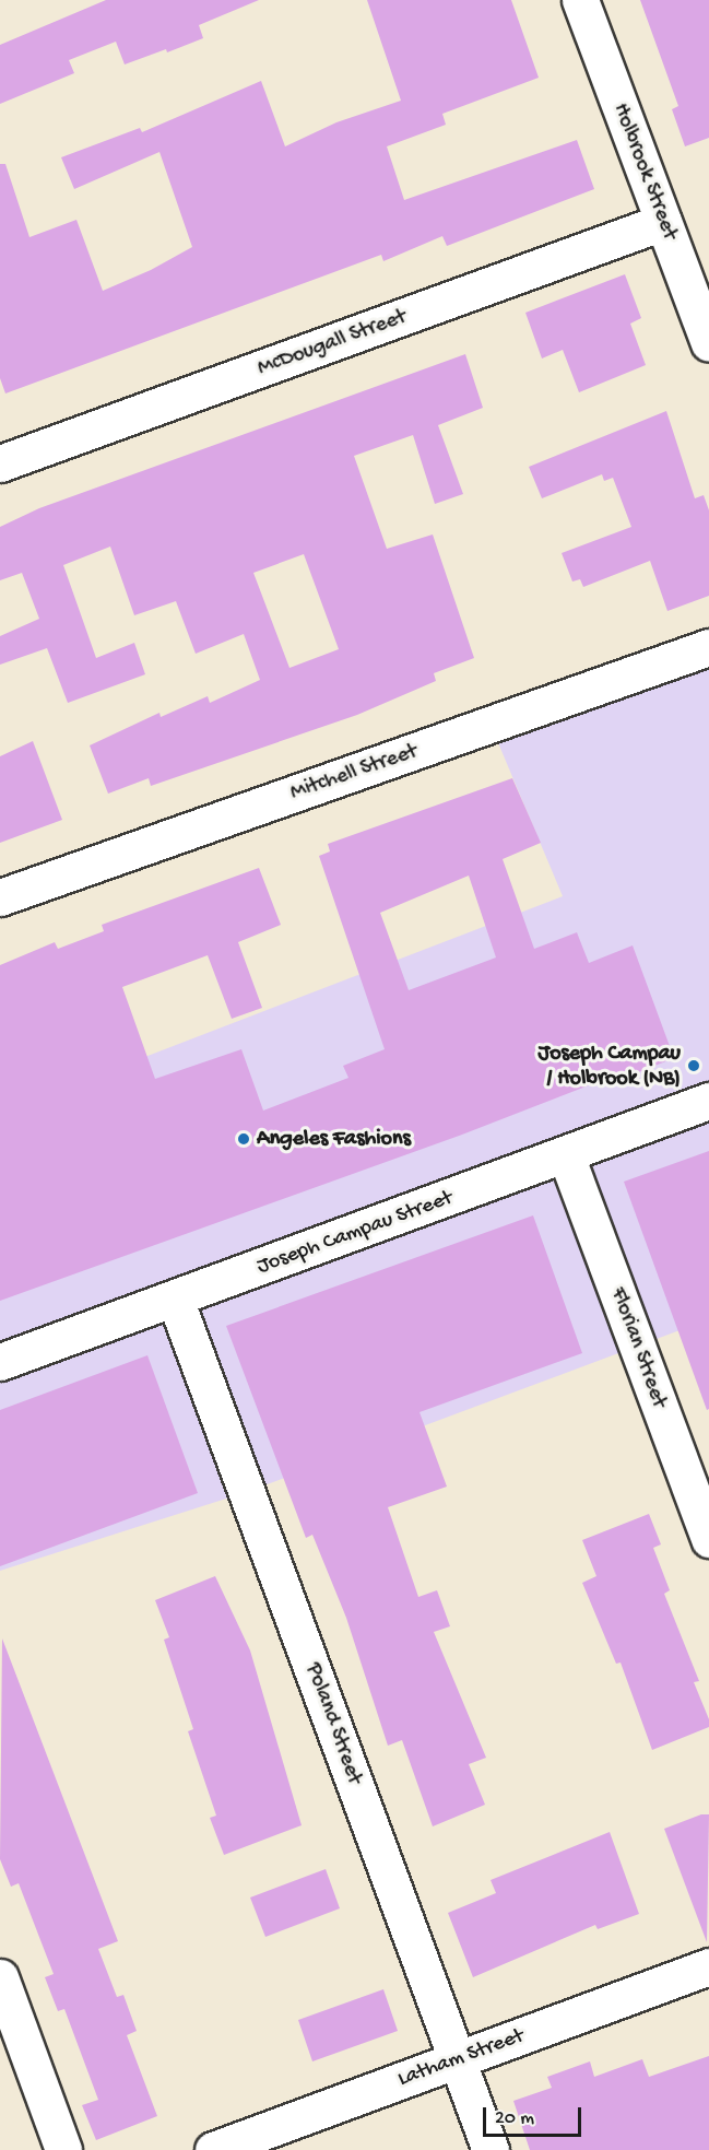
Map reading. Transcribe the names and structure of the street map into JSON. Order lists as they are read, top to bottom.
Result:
{
  "streets": {
    "street": [
      "Holbrook Street",
      "McDougall Street",
      "Mitchell Street",
      "Joseph Campau Street",
      "Florian Street",
      "Poland Street",
      "Latham Street"
    ]
  },
  "crossings": [
    ["Holbrook Street", "McDougall Street"],
    ["Joseph Campau Street", "Florian Street"],
    ["Joseph Campau Street", "Poland Street"],
    ["Poland Street", "Latham Street"]
  ],
  "places": ["Joseph Campau / Holbrook (NB)", "Angeles Fashions"],
  "scale_bar": "20 m"
}
